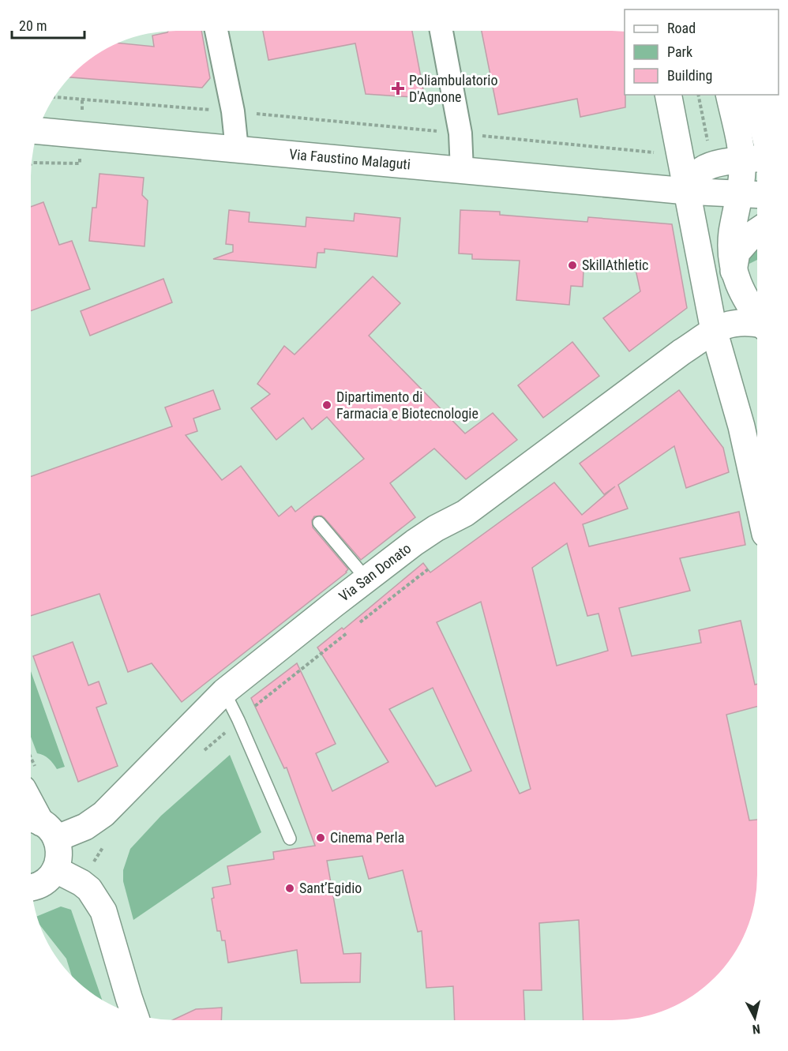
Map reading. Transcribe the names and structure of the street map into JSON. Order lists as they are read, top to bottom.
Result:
{
  "streets": {
    "main road": ["Via Faustino Malaguti", "Via San Donato"]
  },
  "places": {
    "health": ["Poliambulatorio D'Agnone"],
    "other": [
      "SkillAthletic",
      "Dipartimento di Farmacia e Biotecnologie",
      "Cinema Perla",
      "Sant’Egidio"
    ]
  },
  "legend": ["Road", "Park", "Building"],
  "scale_bar": "20 m",
  "north": "bottom"
}
